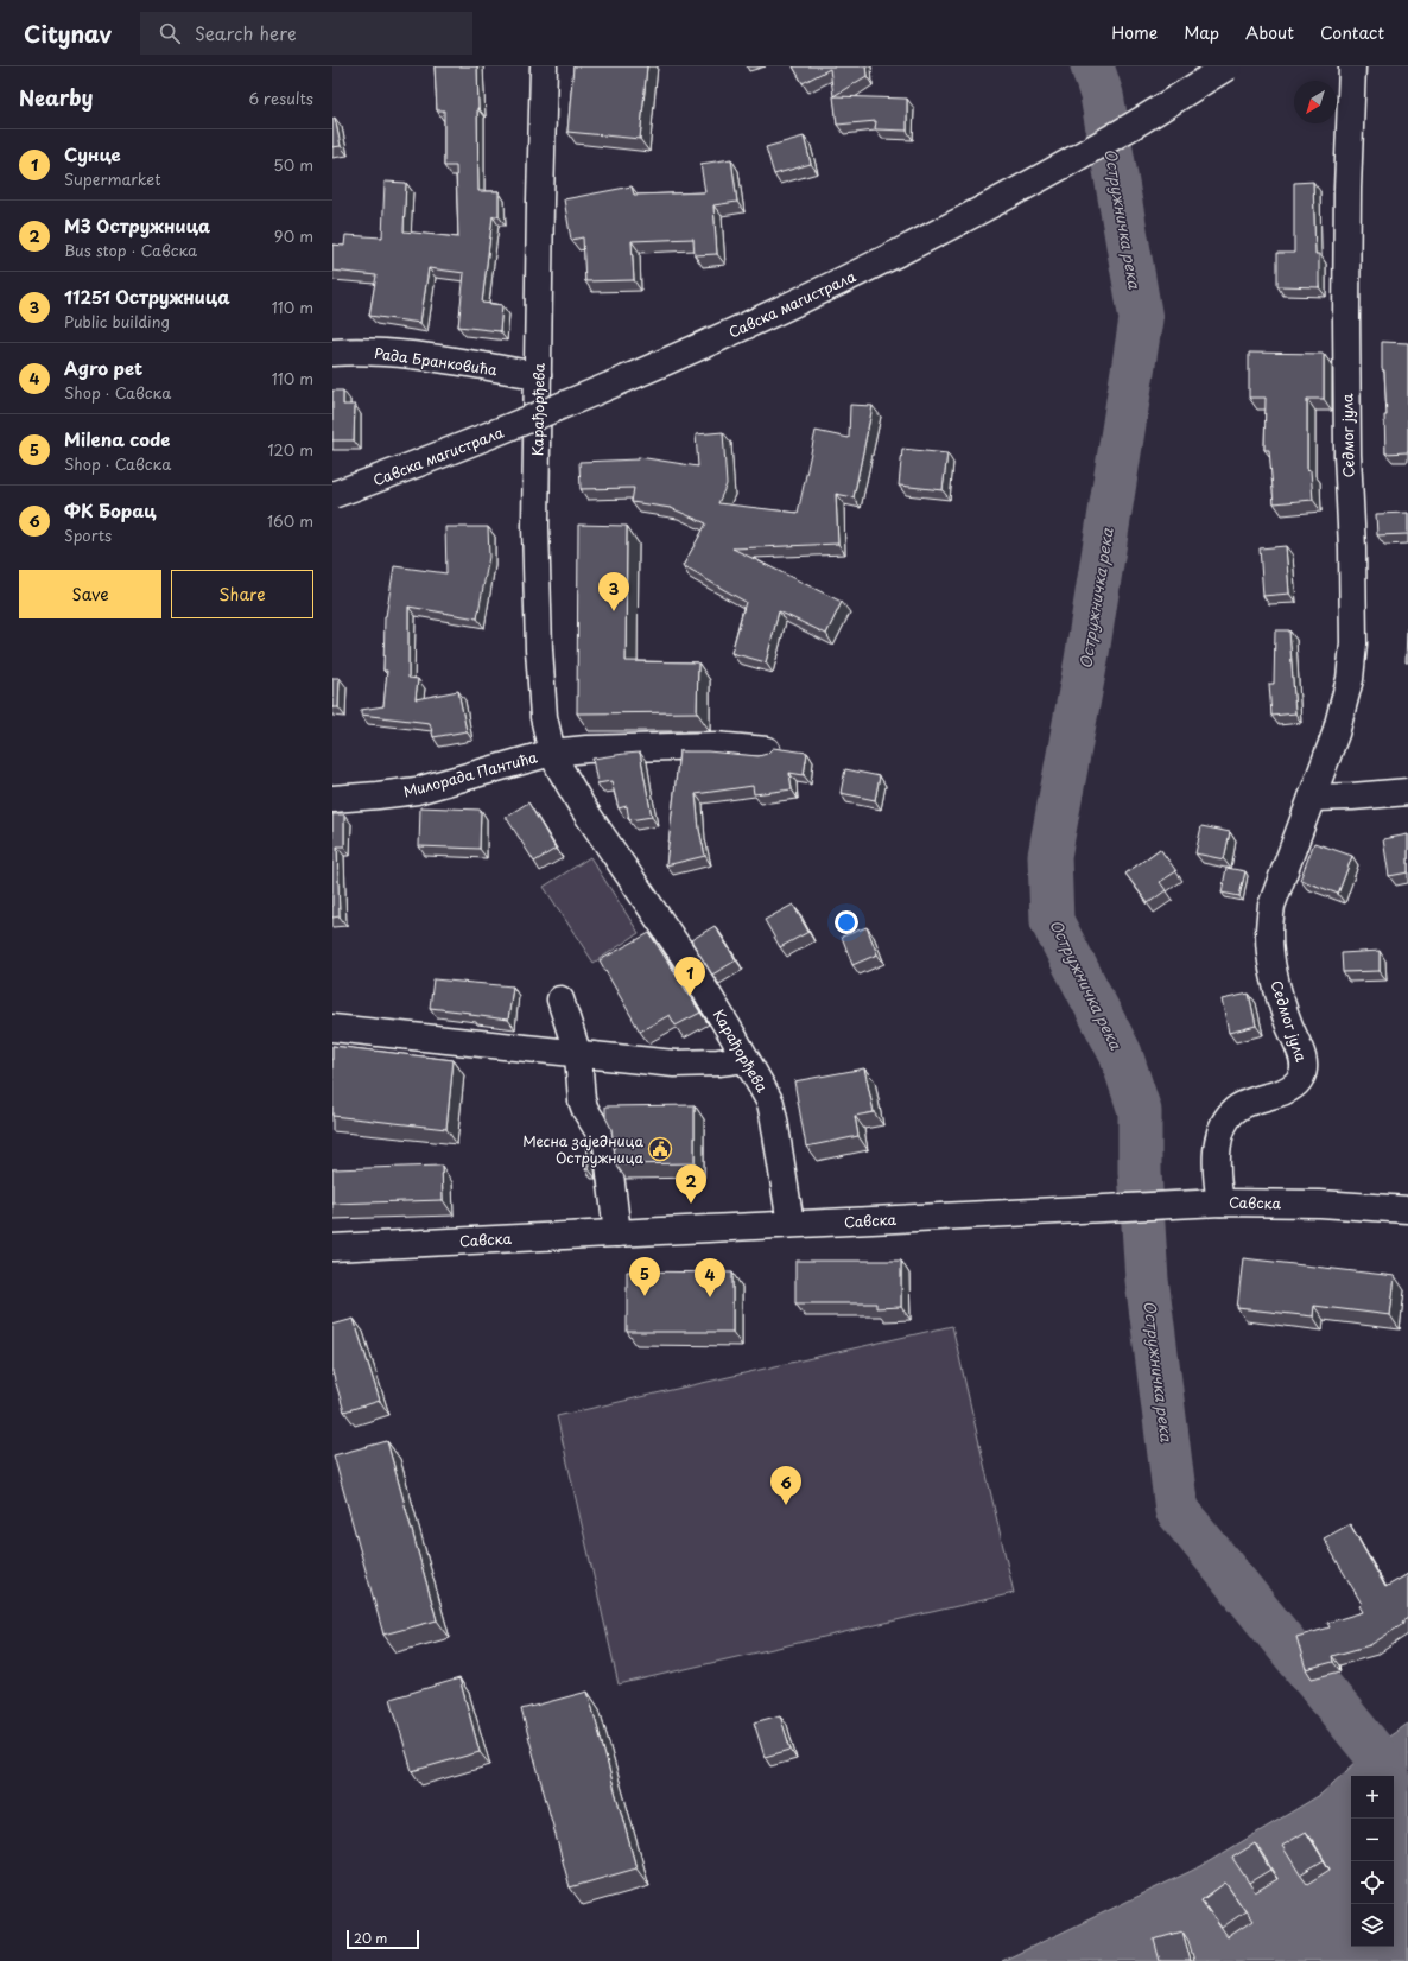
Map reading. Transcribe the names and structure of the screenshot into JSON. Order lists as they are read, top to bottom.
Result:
{
  "streets": {
    "street": [
      "Савска магистрала",
      "Рада Бранковића",
      "Карађорђева",
      "Седмог јула",
      "Милорада Пантића",
      "Савска"
    ]
  },
  "crossings": [
    ["Рада Бранковића", "Карађорђева"],
    ["Карађорђева", "Милорада Пантића"],
    ["Карађорђева", "Савска"],
    ["Седмог јула", "Савска"]
  ],
  "water": ["Остружничка река"],
  "places": {
    "public building": ["Месна заједница Остружница"]
  },
  "scale_bar": "20 m",
  "north": "bottom left",
  "page": {
    "header": "Citynav",
    "search": "Search here",
    "nav": [
      "Home",
      "Map",
      "About",
      "Contact"
    ],
    "heading": ["Nearby", "6 results"],
    "list": [
      {
        "mark": "1",
        "name": "Сунце",
        "note": "Supermarket",
        "value": "50 m"
      },
      {
        "mark": "2",
        "name": "МЗ Остружница",
        "note": "Bus stop · Савска",
        "value": "90 m"
      },
      {
        "mark": "3",
        "name": "11251 Остружница",
        "note": "Public building",
        "value": "110 m"
      },
      {
        "mark": "4",
        "name": "Agro pet",
        "note": "Shop · Савска",
        "value": "110 m"
      },
      {
        "mark": "5",
        "name": "Milena code",
        "note": "Shop · Савска",
        "value": "120 m"
      },
      {
        "mark": "6",
        "name": "ФК Борац",
        "note": "Sports",
        "value": "160 m"
      }
    ],
    "buttons": ["Save", "Share"],
    "pins": [
      "3",
      "1",
      "2",
      "5",
      "4",
      "6"
    ],
    "map_buttons": ["+", "−"],
    "scale": "20 m"
  }
}
